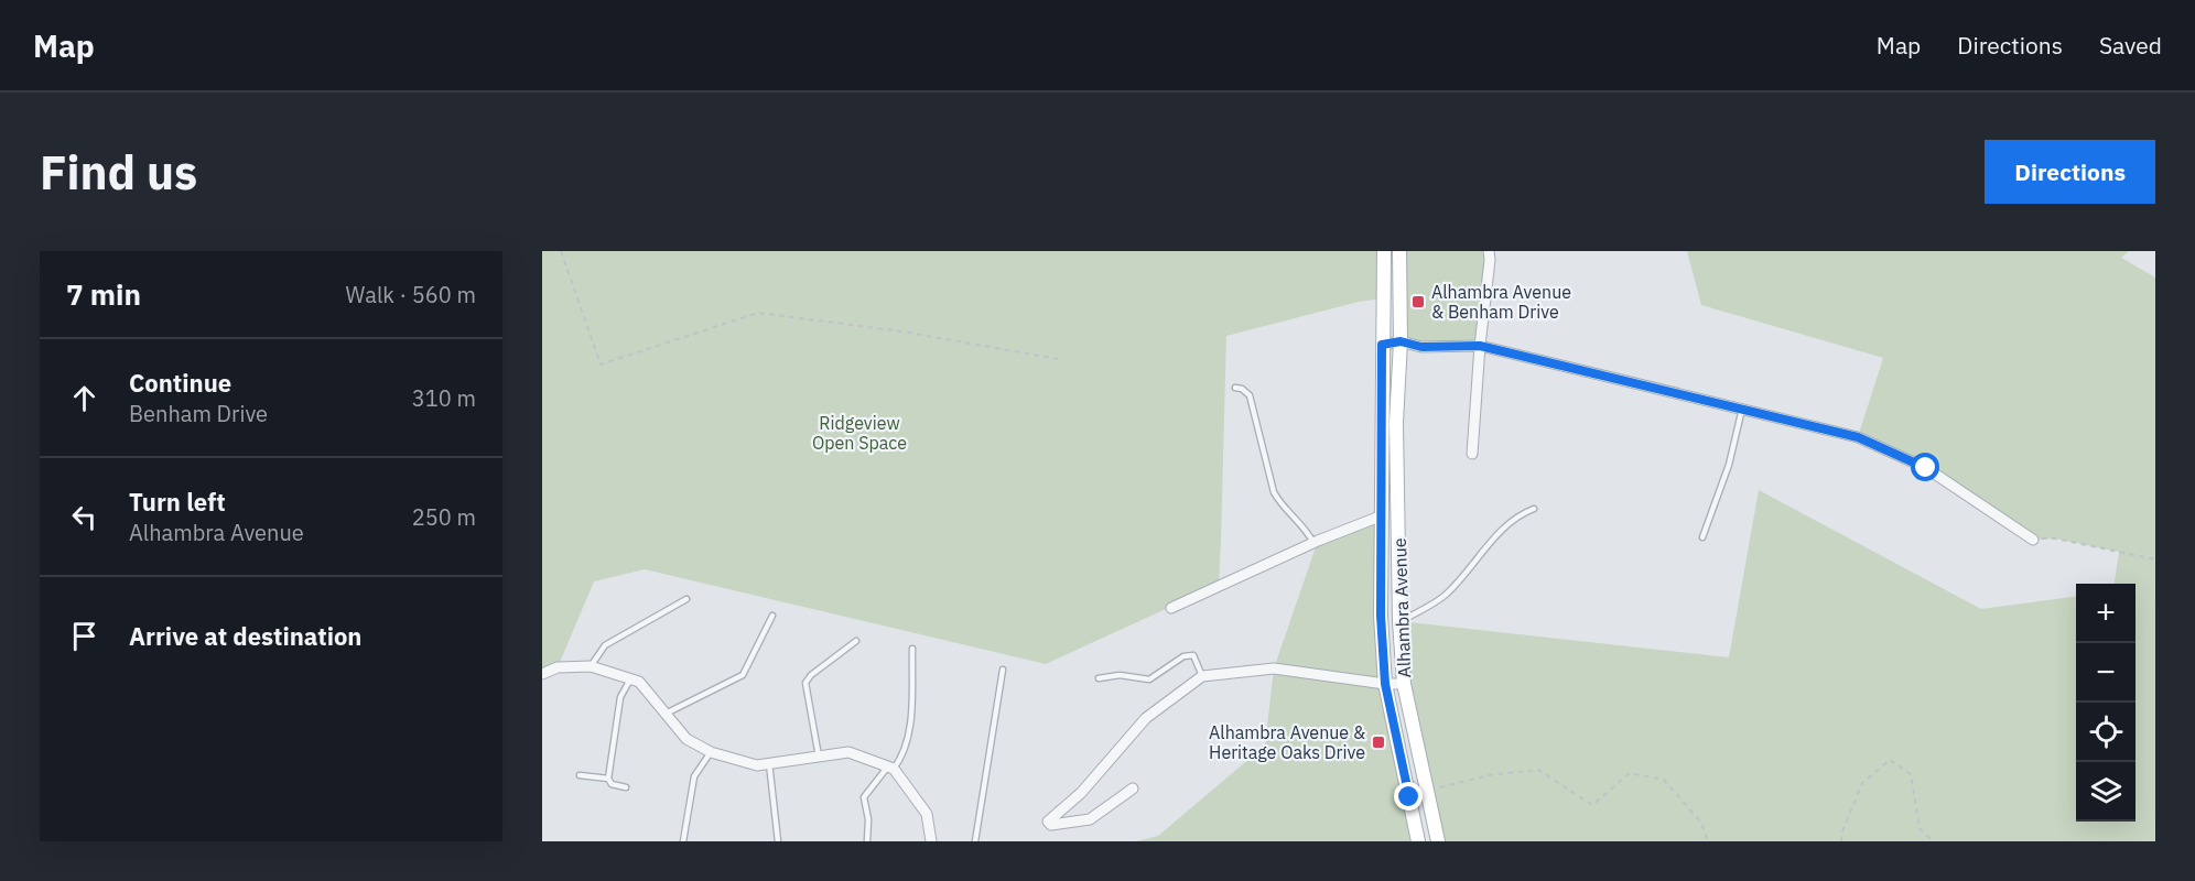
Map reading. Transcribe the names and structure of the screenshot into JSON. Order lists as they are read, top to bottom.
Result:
{
  "streets": {
    "main road": ["Alhambra Avenue"]
  },
  "parks": ["Ridgeview Open Space"],
  "places": {
    "transit": ["Alhambra Avenue & Benham Drive", "Alhambra Avenue & Heritage Oaks Drive"]
  },
  "page": {
    "header": "Map",
    "nav": ["Map", "Directions", "Saved"],
    "buttons": "Directions",
    "title": "Find us",
    "heading": ["7 min", "Walk · 560 m"],
    "list": [
      ["Continue", "Benham Drive", "310 m"],
      ["Turn left", "Alhambra Avenue", "250 m"],
      "Arrive at destination"
    ],
    "map_buttons": ["+", "−"]
  }
}
